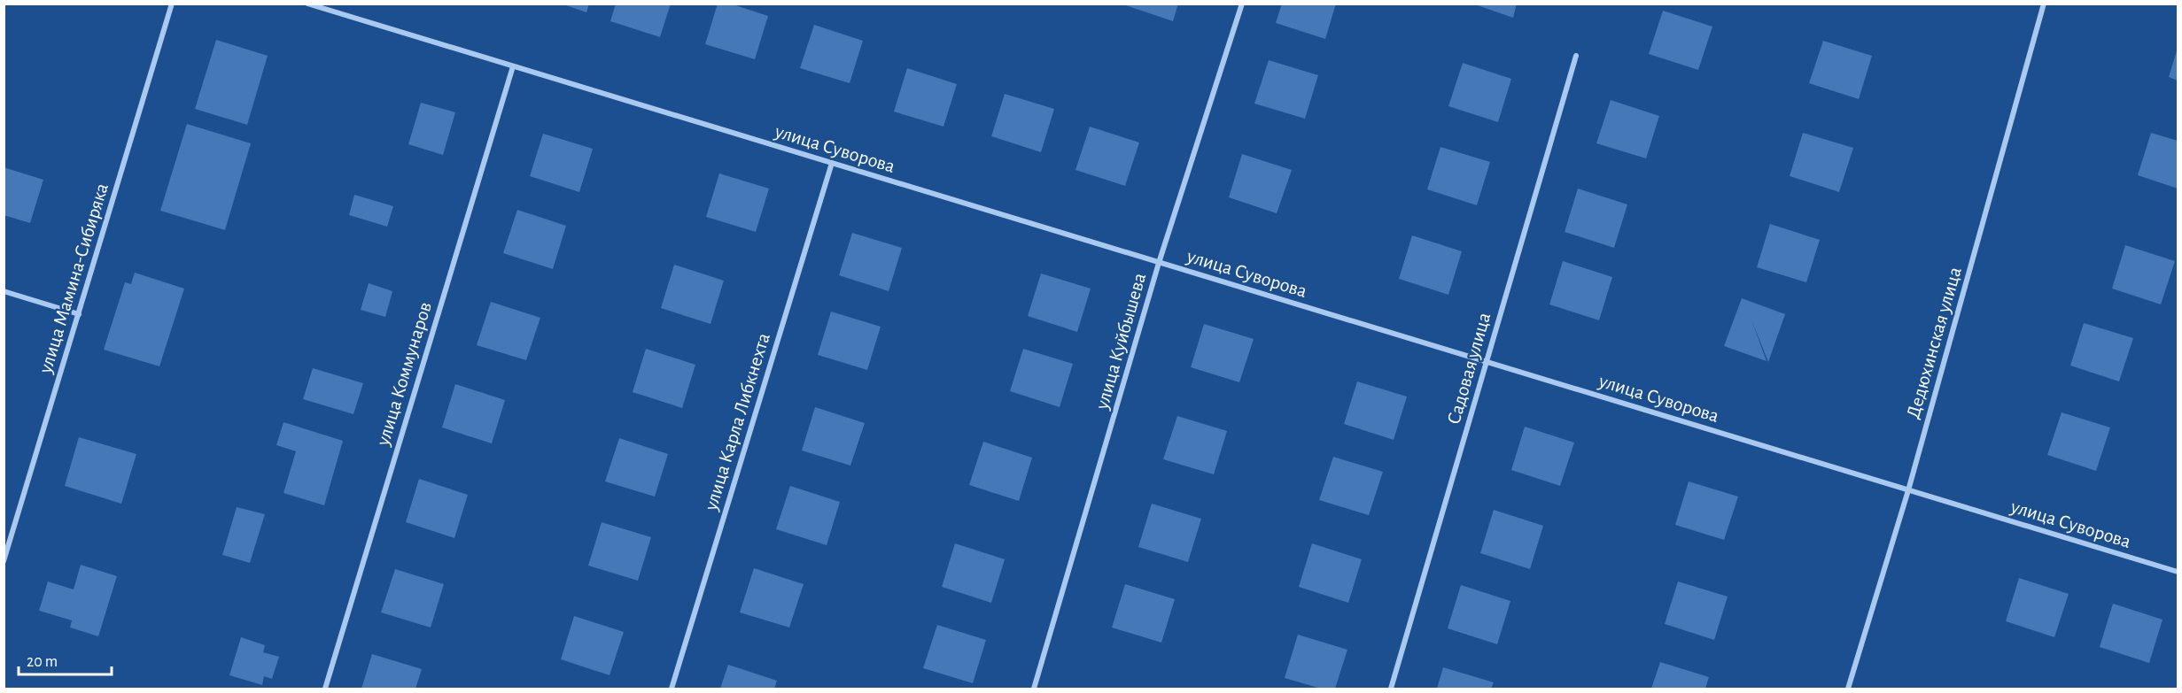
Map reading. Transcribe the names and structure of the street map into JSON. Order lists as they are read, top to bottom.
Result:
{
  "streets": {
    "street": [
      "улица Суворова",
      "улица Мамина-Сибиряка",
      "улица Куйбышева",
      "Дедюхинская улица",
      "Садовая улица",
      "улица Коммунаров",
      "улица Карла Либкнехта"
    ]
  },
  "crossings": [
    ["улица Суворова", "улица Куйбышева"],
    ["улица Суворова", "Дедюхинская улица"],
    ["улица Суворова", "Садовая улица"],
    ["улица Суворова", "улица Коммунаров"],
    ["улица Суворова", "улица Карла Либкнехта"]
  ],
  "scale_bar": "20 m"
}
